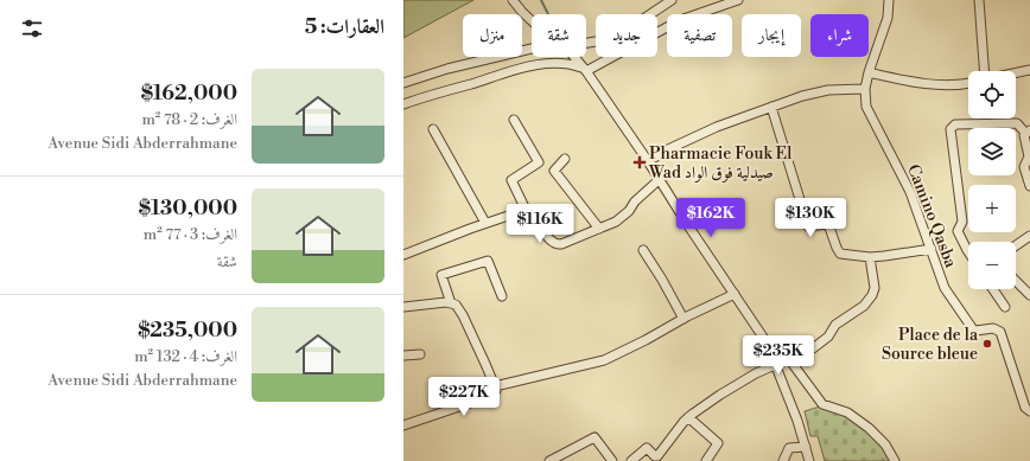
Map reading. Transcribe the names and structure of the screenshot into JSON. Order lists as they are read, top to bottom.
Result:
{
  "streets": {
    "street": ["Camino Qasba"]
  },
  "places": {
    "health": ["Pharmacie Fouk El Wad صيدلية فوق الواد"],
    "other": ["Place de la Source bleue"]
  },
  "page": {
    "heading": "العقارات: 5",
    "chip": [
      "شراء",
      "إيجار",
      "تصفية",
      "جديد",
      "شقة",
      "منزل"
    ],
    "list": [
      {
        "name": "$162,000",
        "note": "الغرف: 2 · 78 m² · Avenue Sidi Abderrahmane"
      },
      {
        "name": "$130,000",
        "note": "الغرف: 3 · 77 m² · شقة"
      },
      {
        "name": "$235,000",
        "note": "الغرف: 4 · 132 m² · Avenue Sidi Abderrahmane"
      }
    ],
    "map_buttons": ["+", "−"],
    "price": [
      "$162K",
      "$130K",
      "$116K",
      "$235K",
      "$227K"
    ]
  }
}
